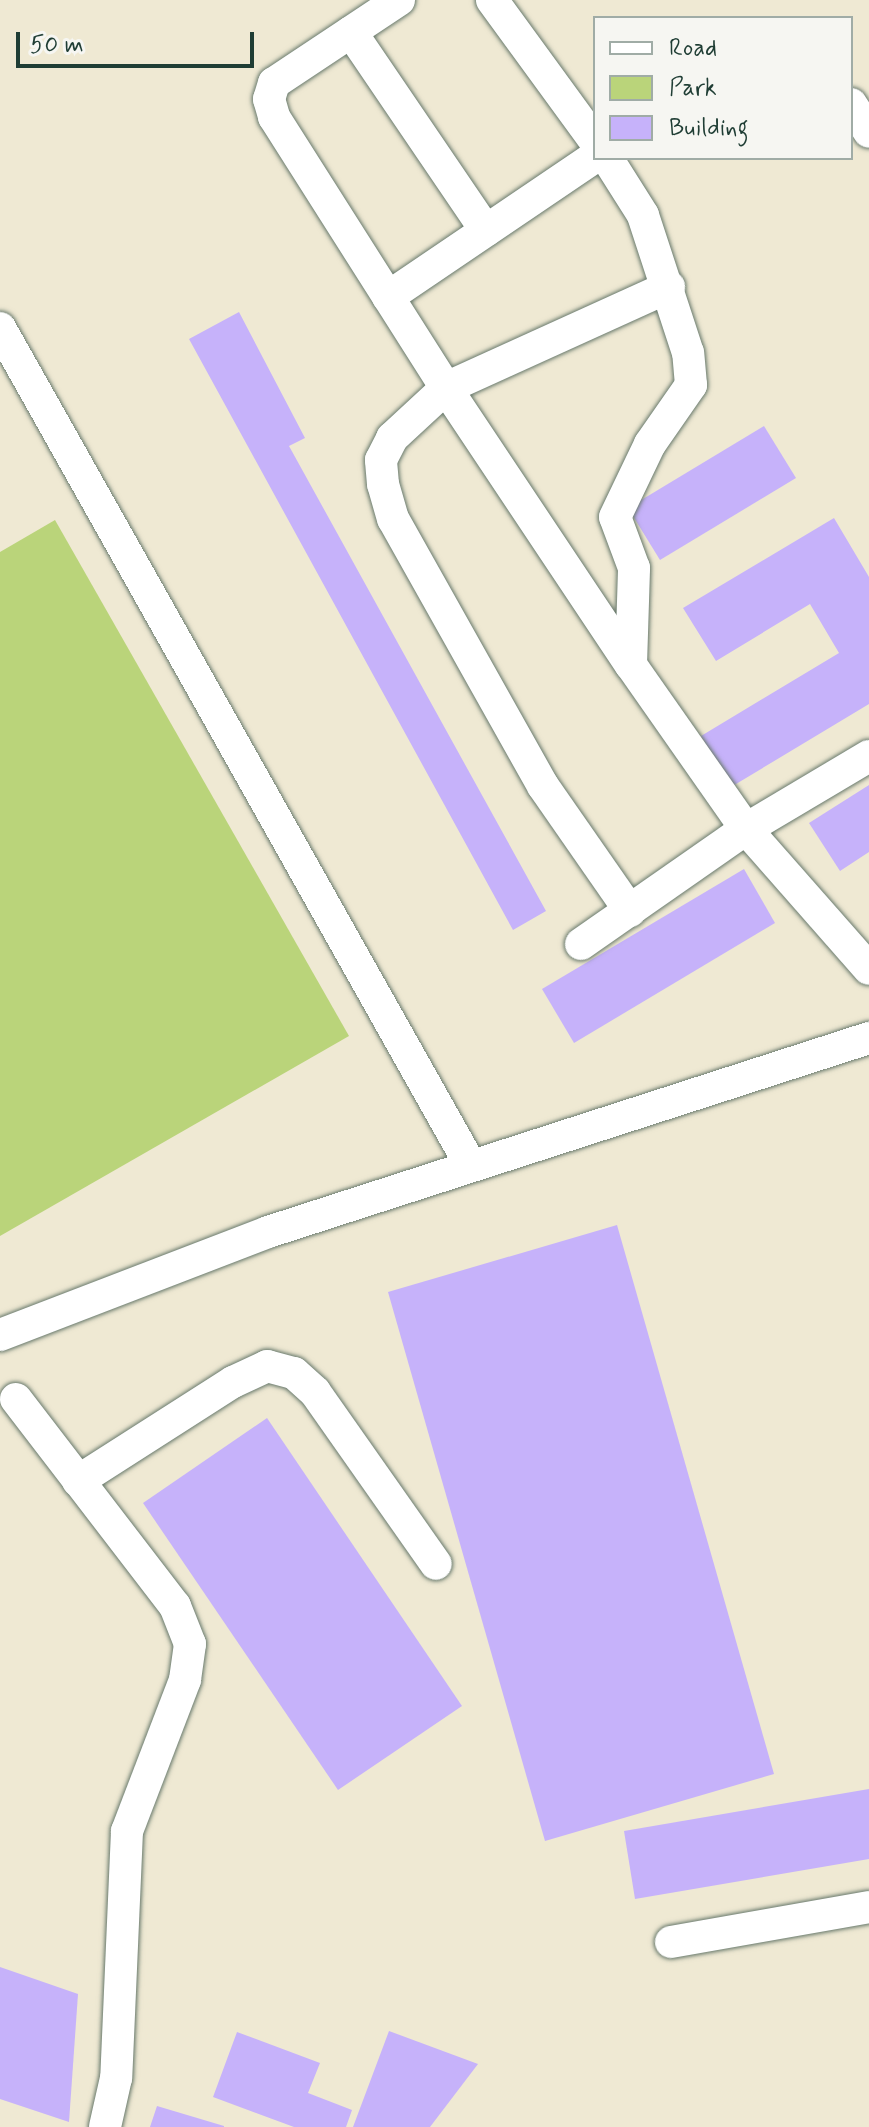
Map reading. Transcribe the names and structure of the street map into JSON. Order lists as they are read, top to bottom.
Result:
{
  "legend": ["Road", "Park", "Building"],
  "scale_bar": "50 m"
}
